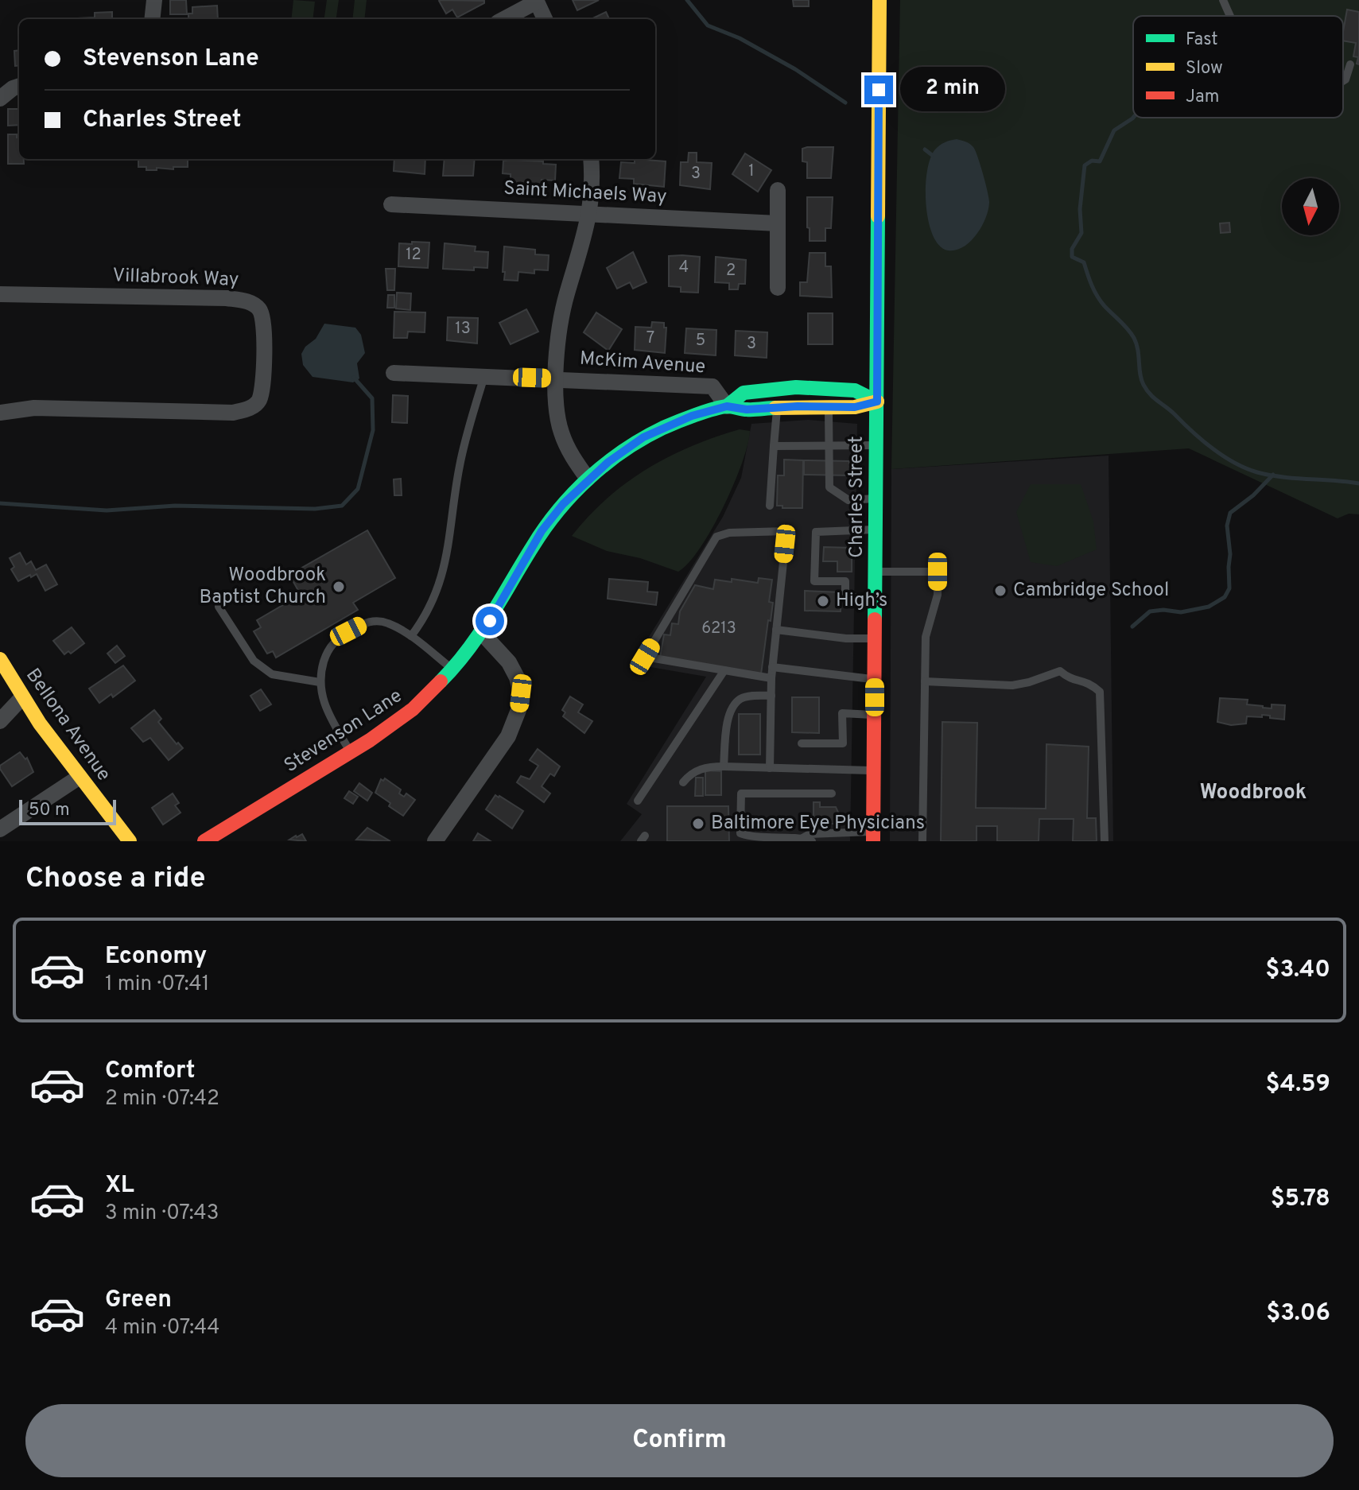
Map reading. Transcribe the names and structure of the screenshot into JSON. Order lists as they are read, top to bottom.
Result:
{
  "streets": {
    "street": [
      "Saint Michaels Way",
      "Villabrook Way",
      "McKim Avenue",
      "Charles Street",
      "Bellona Avenue",
      "Stevenson Lane"
    ]
  },
  "crossings": [
    ["McKim Avenue", "Stevenson Lane"],
    ["Charles Street", "Stevenson Lane"]
  ],
  "districts": ["Woodbrook"],
  "places": [
    "Woodbrook Baptist Church",
    "Cambridge School",
    "High’s",
    "Baltimore Eye Physicians"
  ],
  "house_numbers": [
    "1",
    "3",
    "12",
    "4",
    "2",
    "13",
    "7",
    "5",
    "3",
    "6213"
  ],
  "legend": ["Fast", "Slow", "Jam"],
  "scale_bar": "50 m",
  "north": "bottom",
  "page": {
    "banner": ["Stevenson Lane", "Charles Street"],
    "bubble": "2 min",
    "scale": "50 m",
    "heading": "Choose a ride",
    "list": [
      {
        "name": "Economy",
        "note": "1 min · 07:41",
        "value": "$3.40"
      },
      {
        "name": "Comfort",
        "note": "2 min · 07:42",
        "value": "$4.59"
      },
      {
        "name": "XL",
        "note": "3 min · 07:43",
        "value": "$5.78"
      },
      {
        "name": "Green",
        "note": "4 min · 07:44",
        "value": "$3.06"
      }
    ],
    "buttons": "Confirm"
  }
}
